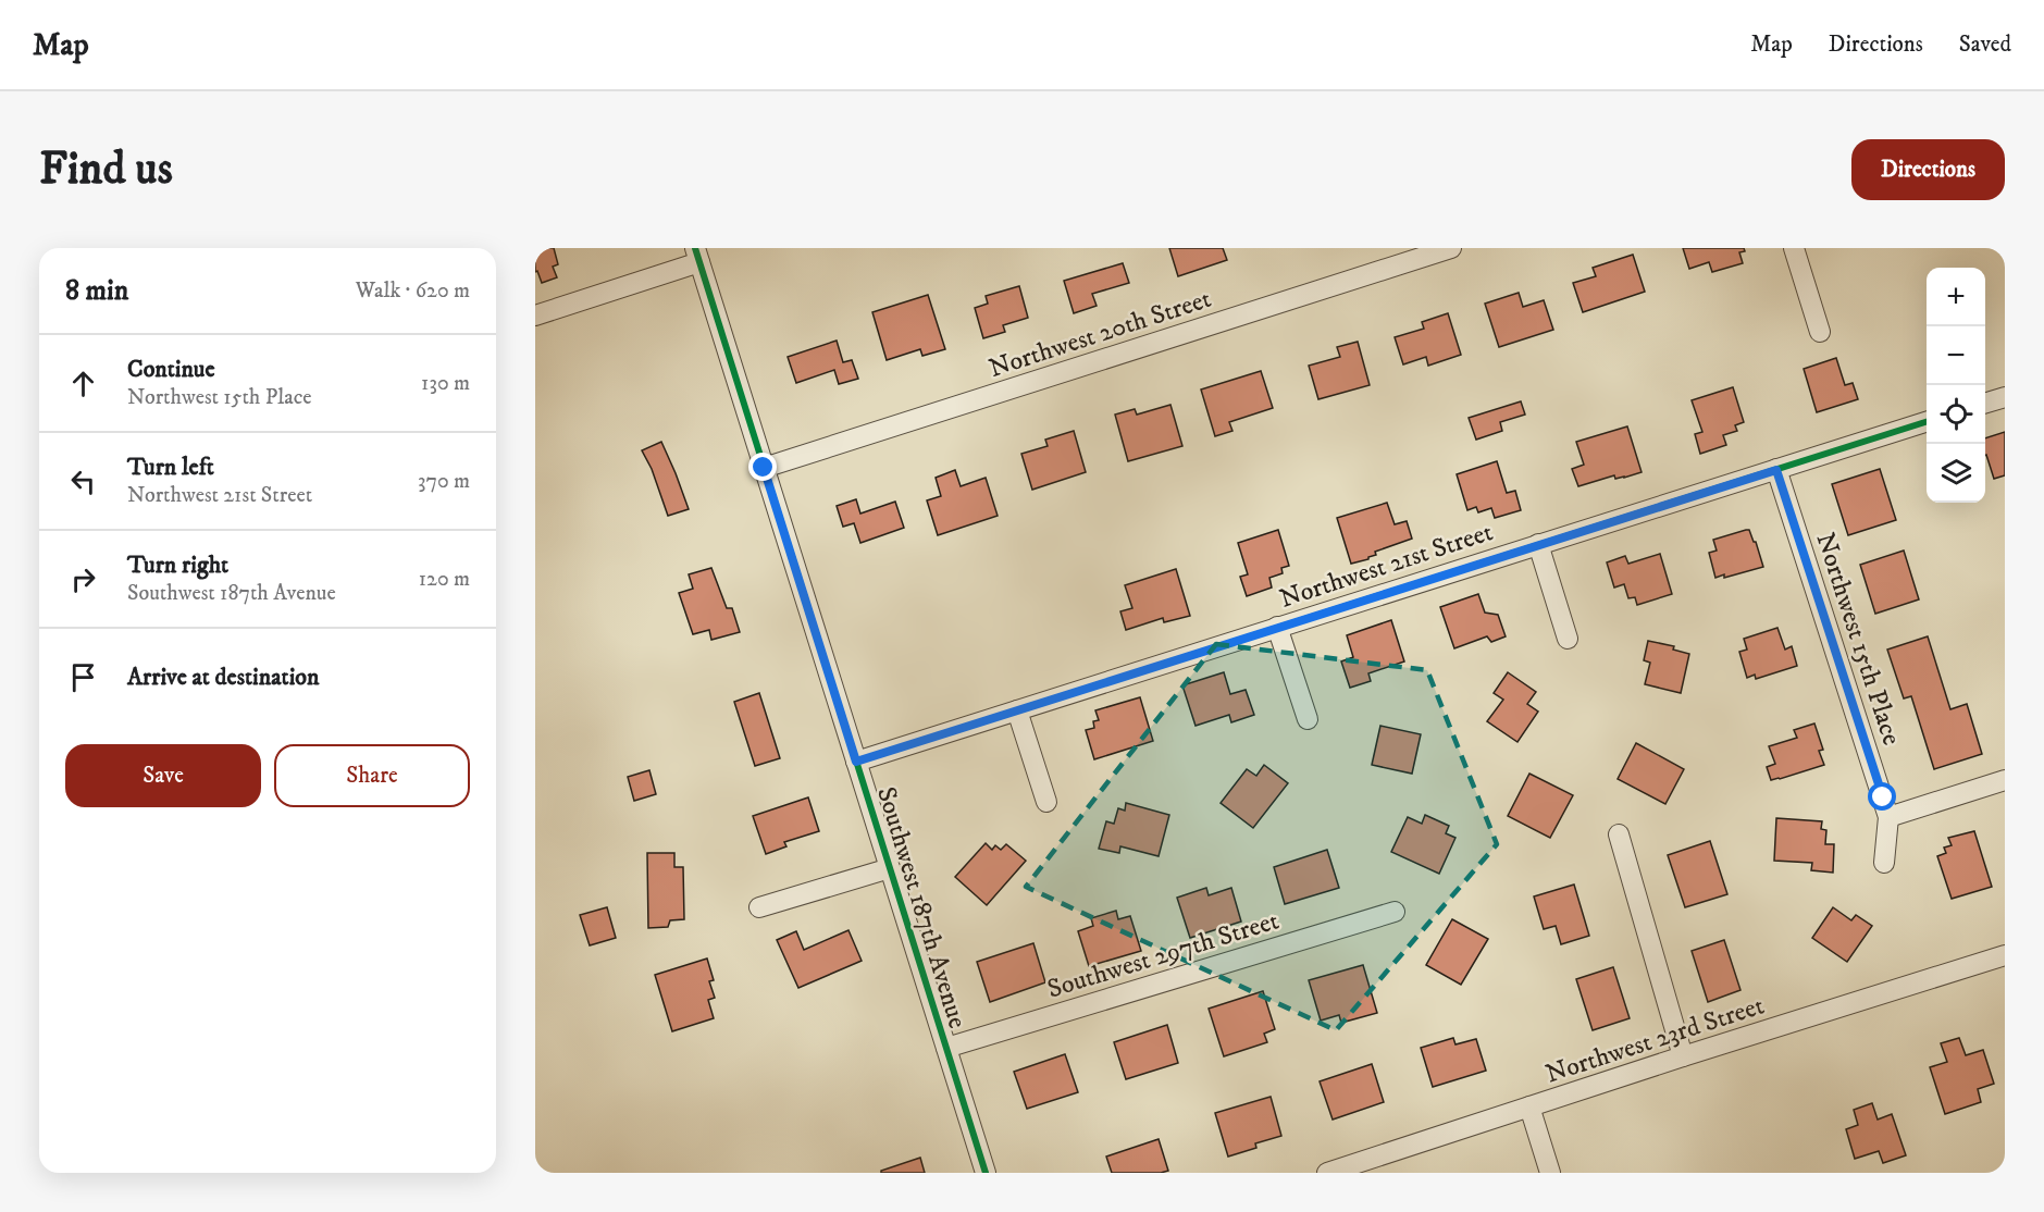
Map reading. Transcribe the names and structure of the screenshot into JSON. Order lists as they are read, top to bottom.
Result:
{
  "streets": {
    "street": [
      "Northwest 20th Street",
      "Northwest 21st Street",
      "Northwest 15th Place",
      "Southwest 187th Avenue",
      "Southwest 297th Street",
      "Northwest 23rd Street"
    ]
  },
  "crossings": [
    ["Northwest 20th Street", "Southwest 187th Avenue"],
    ["Northwest 21st Street", "Northwest 15th Place"],
    ["Northwest 21st Street", "Southwest 187th Avenue"],
    ["Southwest 187th Avenue", "Southwest 297th Street"]
  ],
  "page": {
    "header": "Map",
    "nav": ["Map", "Directions", "Saved"],
    "buttons": [
      "Directions",
      ["Save", "Share"]
    ],
    "title": "Find us",
    "heading": ["8 min", "Walk · 620 m"],
    "map_buttons": ["+", "−"],
    "list": [
      ["Continue", "Northwest 15th Place", "130 m"],
      ["Turn left", "Northwest 21st Street", "370 m"],
      ["Turn right", "Southwest 187th Avenue", "120 m"],
      "Arrive at destination"
    ]
  }
}
